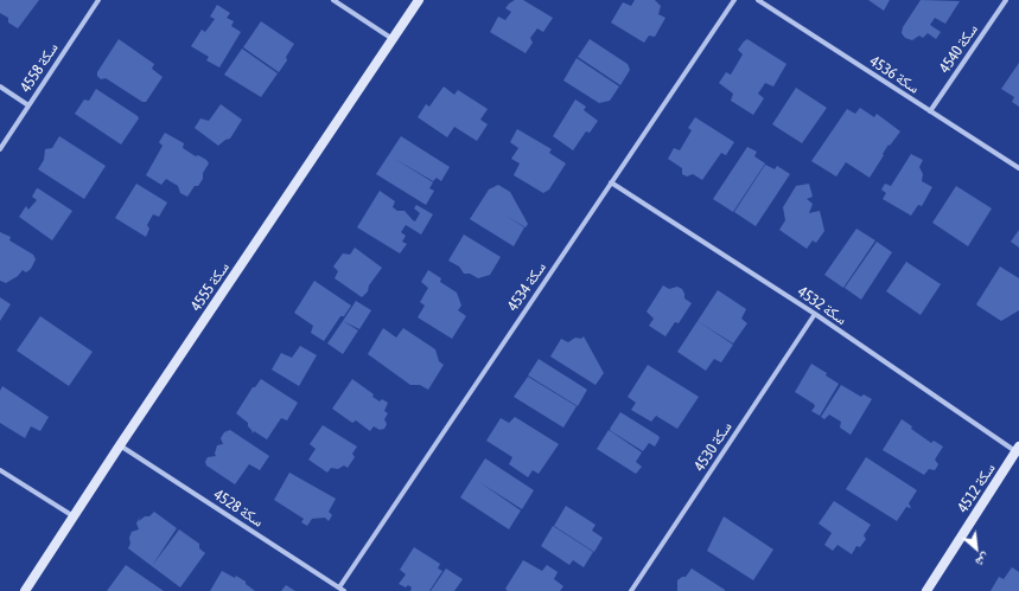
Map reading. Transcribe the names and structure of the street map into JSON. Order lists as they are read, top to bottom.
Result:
{
  "streets": {
    "street": [
      "سكة 4540",
      "سكة 4558",
      "سكة 4536",
      "سكة 4555",
      "سكة 4534",
      "سكة 4532",
      "سكة 4530",
      "سكة 4512",
      "سكة 4528"
    ]
  },
  "crossings": [
    ["سكة 4540", "سكة 4536"],
    ["سكة 4555", "سكة 4528"],
    ["سكة 4534", "سكة 4532"],
    ["سكة 4534", "سكة 4528"],
    ["سكة 4532", "سكة 4530"],
    ["سكة 4532", "سكة 4512"]
  ],
  "north": "bottom right"
}
